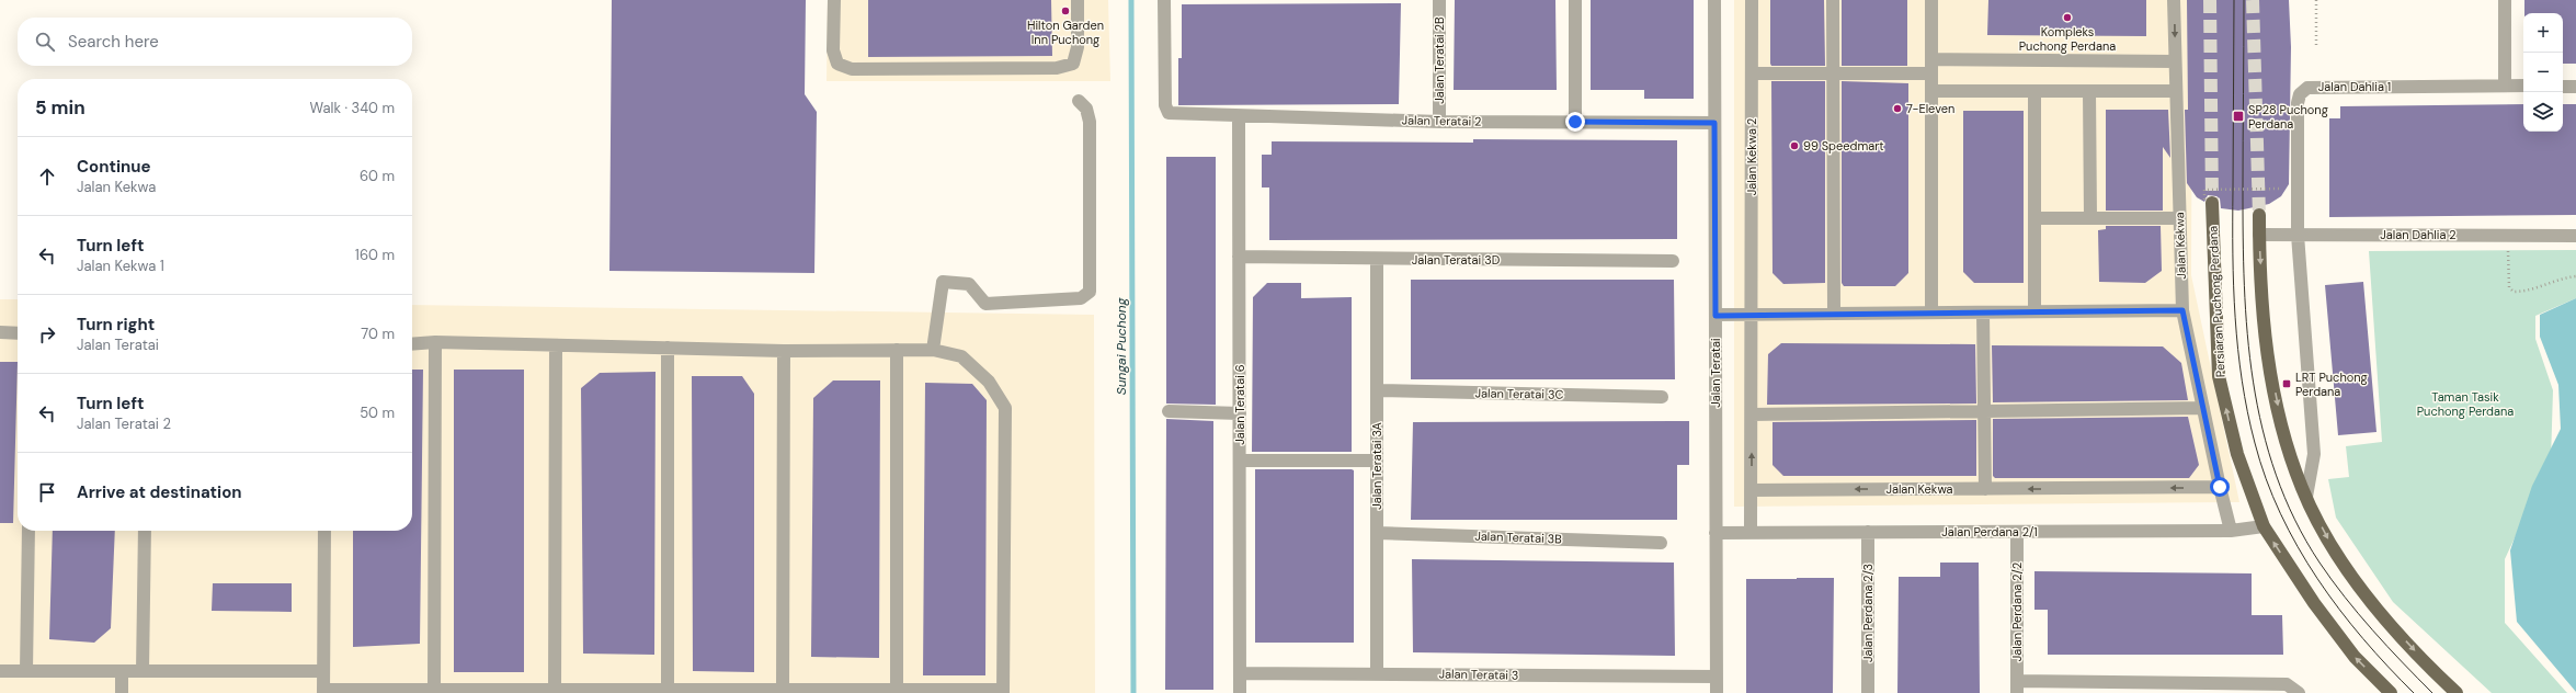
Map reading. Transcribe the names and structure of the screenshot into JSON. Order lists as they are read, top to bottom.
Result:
{
  "streets": {
    "main road": ["Persiaran Puchong Perdana"],
    "street": [
      "Jalan Teratai 2B",
      "Jalan Dahlia 1",
      "Jalan Teratai 2",
      "Jalan Kekwa 2",
      "Jalan Dahlia 2",
      "Jalan Kekwa",
      "Jalan Teratai 3D",
      "Jalan Teratai",
      "Jalan Teratai 3C",
      "Jalan Teratai 6",
      "Jalan Teratai 3A",
      "Jalan Perdana 2/1",
      "Jalan Teratai 3B",
      "Jalan Perdana 2/2",
      "Jalan Perdana 2/3",
      "Jalan Teratai 3"
    ]
  },
  "crossings": [
    ["Jalan Teratai 2B", "Jalan Teratai 2"],
    ["Jalan Dahlia 1", "Jalan Dahlia 2"],
    ["Jalan Teratai 2", "Jalan Teratai"],
    ["Jalan Teratai 2", "Jalan Teratai 6"],
    ["Jalan Kekwa 2", "Jalan Kekwa"],
    ["Jalan Kekwa 2", "Jalan Perdana 2/1"],
    ["Jalan Kekwa", "Jalan Perdana 2/1"],
    ["Jalan Teratai 3D", "Jalan Teratai 6"],
    ["Jalan Teratai 3D", "Jalan Teratai 3A"],
    ["Persiaran Puchong Perdana", "Jalan Perdana 2/1"],
    ["Jalan Teratai", "Jalan Perdana 2/1"],
    ["Jalan Teratai", "Jalan Teratai 3"],
    ["Jalan Teratai 3C", "Jalan Teratai 3A"],
    ["Jalan Teratai 6", "Jalan Teratai 3"],
    ["Jalan Teratai 3A", "Jalan Teratai 3B"],
    ["Jalan Teratai 3A", "Jalan Teratai 3"],
    ["Jalan Perdana 2/1", "Jalan Perdana 2/2"],
    ["Jalan Perdana 2/1", "Jalan Perdana 2/3"]
  ],
  "water": ["Sungai Puchong"],
  "parks": ["Taman Tasik Puchong Perdana"],
  "places": {
    "other": [
      "Hilton Garden Inn Puchong",
      "Kompleks Puchong Perdana",
      "7-Eleven",
      "99 Speedmart"
    ],
    "transit": ["SP28 Puchong Perdana", "LRT Puchong Perdana"]
  },
  "page": {
    "map_buttons": ["+", "−"],
    "search": "Search here",
    "heading": ["5 min", "Walk · 340 m"],
    "list": [
      ["Continue", "Jalan Kekwa", "60 m"],
      ["Turn left", "Jalan Kekwa 1", "160 m"],
      ["Turn right", "Jalan Teratai", "70 m"],
      ["Turn left", "Jalan Teratai 2", "50 m"],
      "Arrive at destination"
    ]
  }
}
